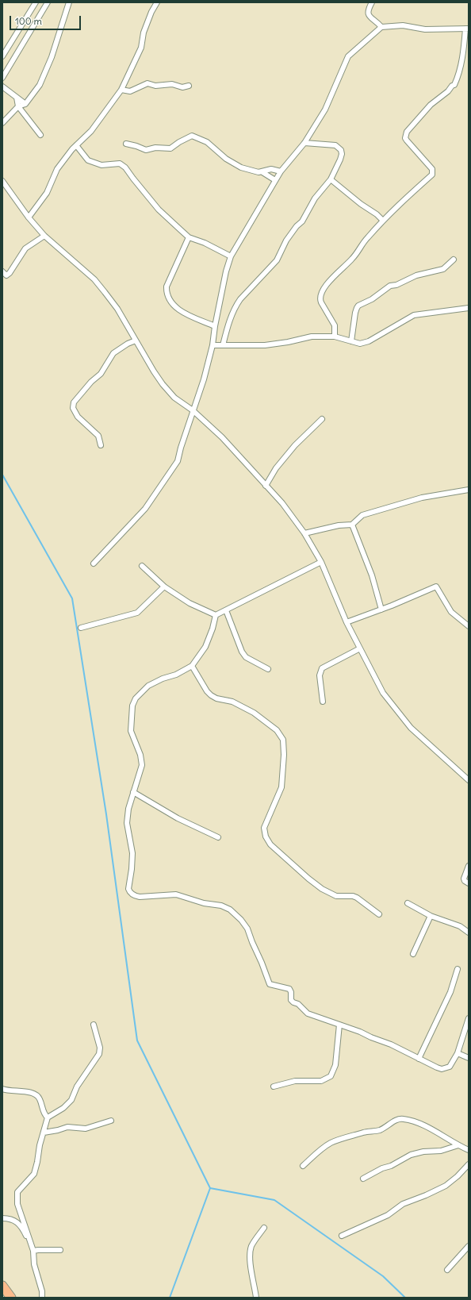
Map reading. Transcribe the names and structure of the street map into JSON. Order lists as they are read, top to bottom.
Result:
{
  "scale_bar": "100 m"
}
